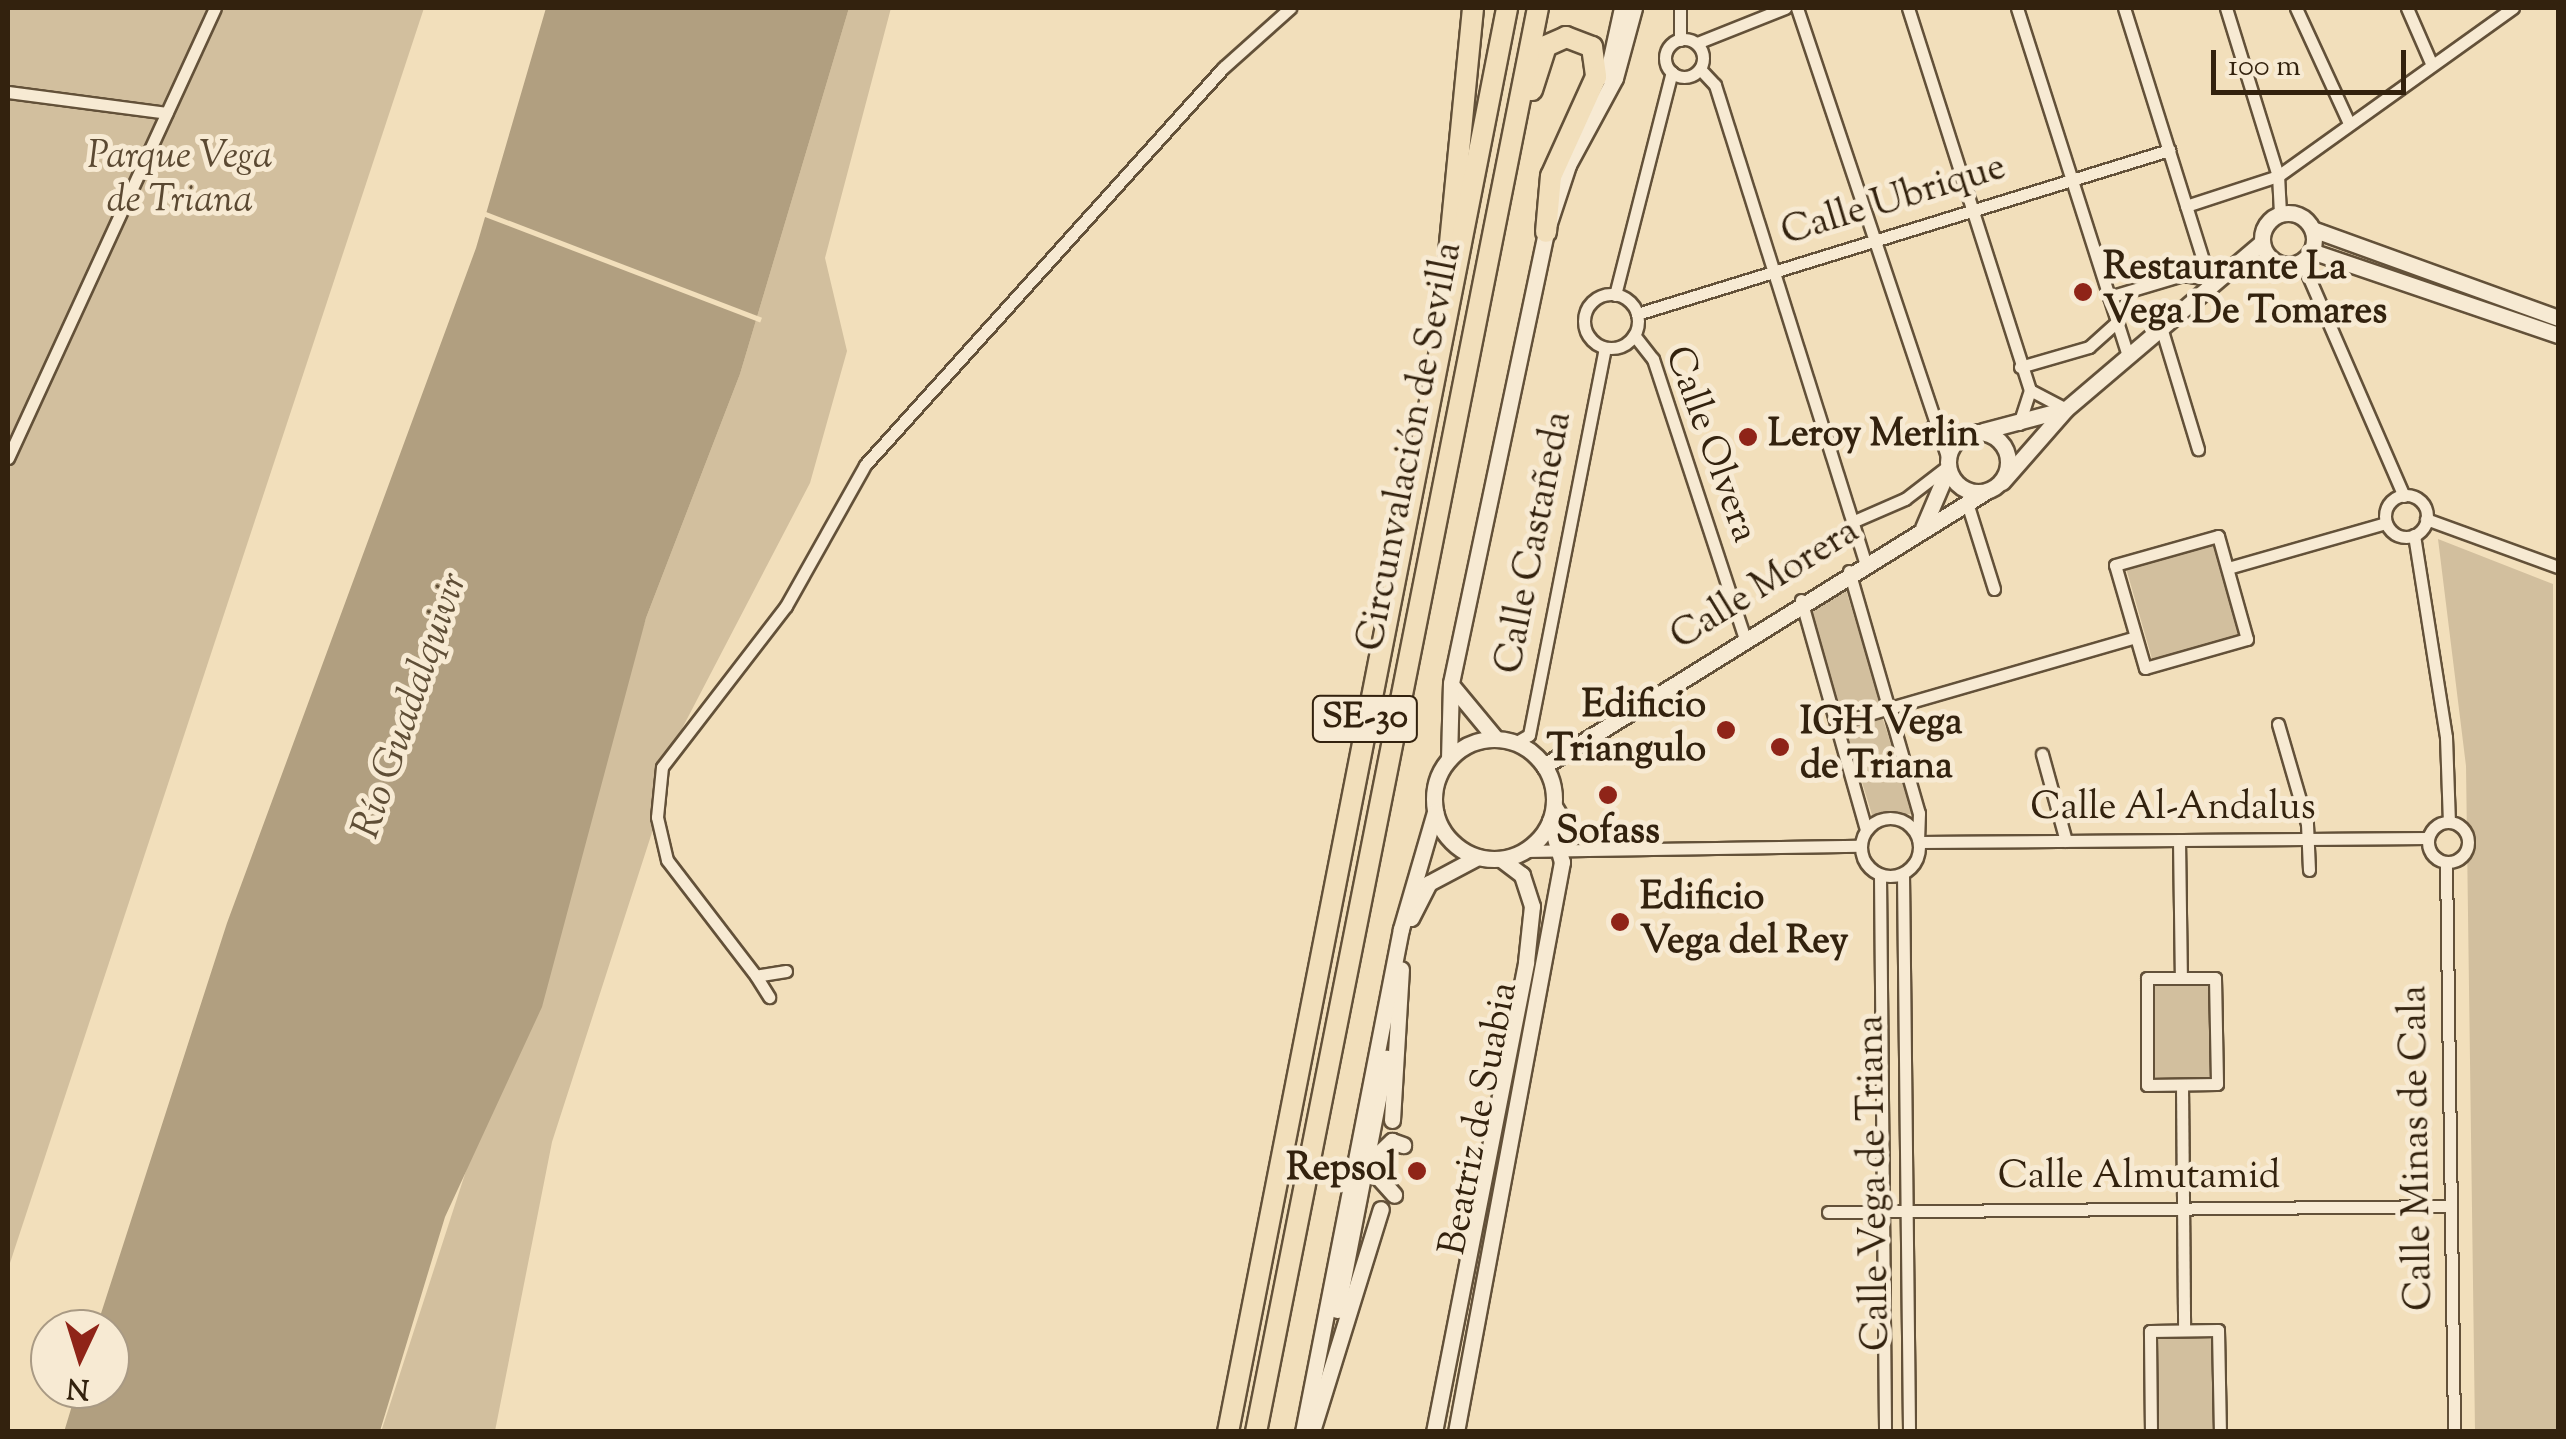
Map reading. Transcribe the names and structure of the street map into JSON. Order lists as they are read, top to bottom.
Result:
{
  "streets": {
    "highway": ["Circunvalación de Sevilla", "SE-30"],
    "main road": ["Calle Morera", "Beatriz de Suabia"],
    "street": [
      "Calle Ubrique",
      "Calle Olvera",
      "Calle Castañeda",
      "Calle Al-Andalus",
      "Calle Minas de Cala",
      "Calle Almutamid",
      "Calle Vega de Triana"
    ]
  },
  "crossings": [
    ["Calle Ubrique", "Calle Olvera"],
    ["Calle Ubrique", "Calle Castañeda"],
    ["Calle Olvera", "Calle Castañeda"],
    ["Calle Olvera", "Calle Morera"],
    ["Calle Castañeda", "Calle Morera"],
    ["Calle Castañeda", "Beatriz de Suabia"],
    ["Calle Morera", "Beatriz de Suabia"],
    ["Calle Al-Andalus", "Calle Vega de Triana"],
    ["Calle Minas de Cala", "Calle Almutamid"],
    ["Calle Almutamid", "Calle Vega de Triana"]
  ],
  "water": ["Río Guadalquivir"],
  "parks": ["Parque Vega de Triana"],
  "places": [
    "Restaurante La Vega De Tomares",
    "Leroy Merlin",
    "Edificio Triangulo",
    "IGH Vega de Triana",
    "Sofass",
    "Edificio Vega del Rey",
    "Repsol"
  ],
  "scale_bar": "100 m",
  "north": "bottom"
}
